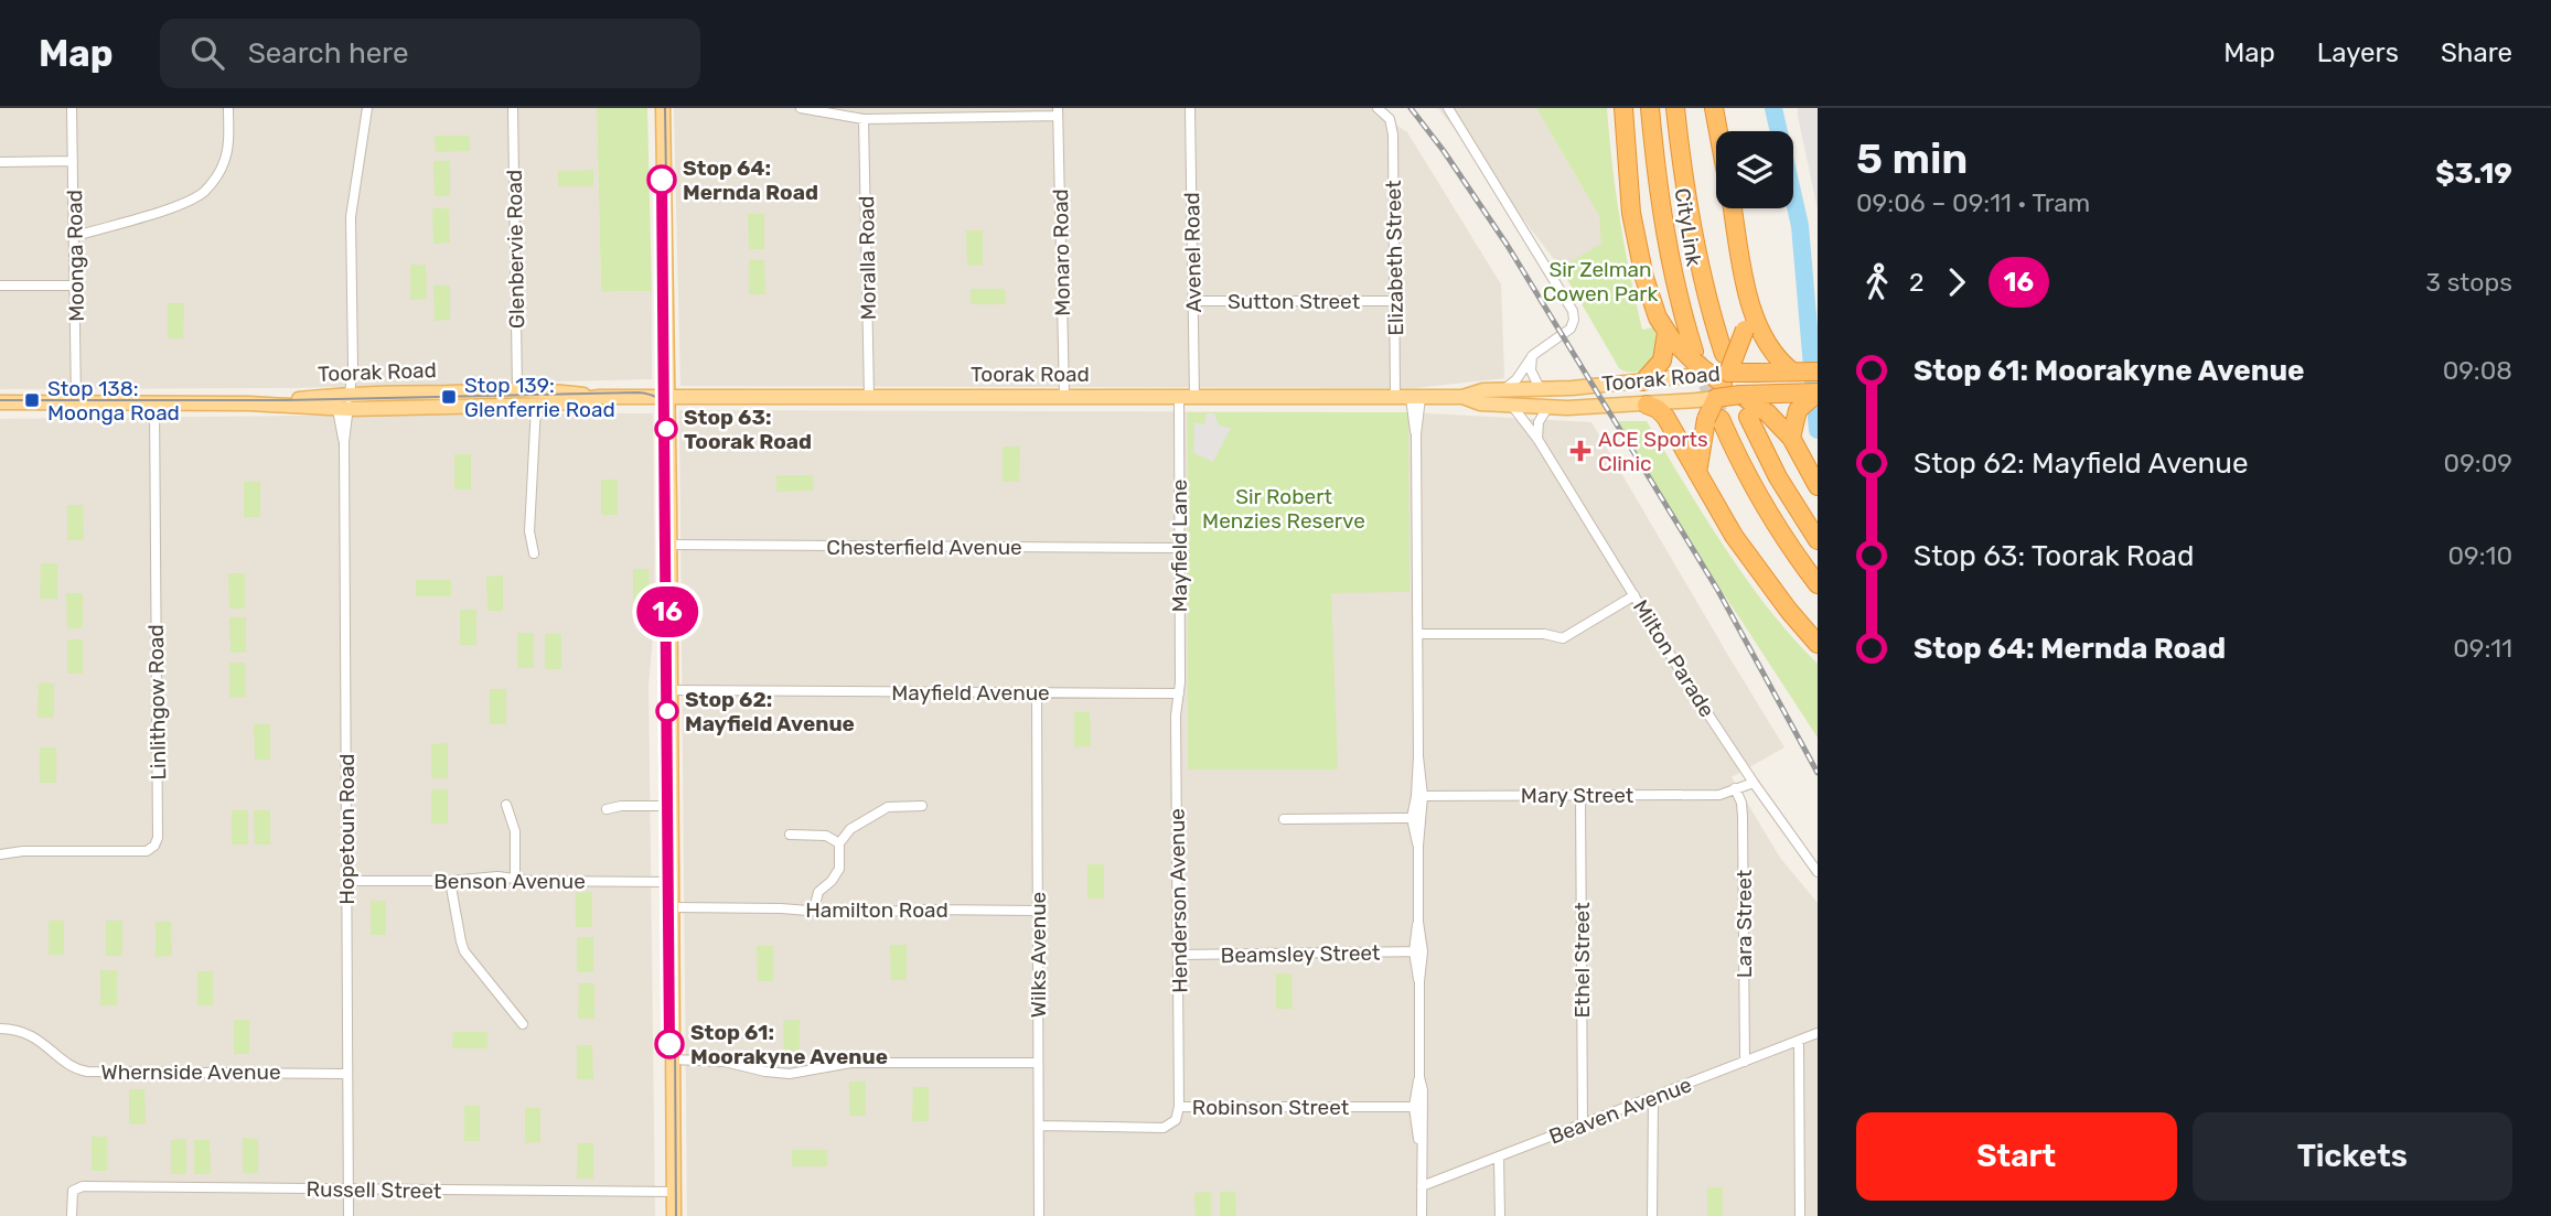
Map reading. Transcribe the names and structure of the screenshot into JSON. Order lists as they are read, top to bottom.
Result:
{
  "streets": {
    "highway": ["CityLink", "Toorak Road"],
    "street": [
      "Glenbervie Road",
      "Monaro Road",
      "Avenel Road",
      "Moonga Road",
      "Moralla Road",
      "Elizabeth Street",
      "Sutton Street",
      "Mayfield Lane",
      "Chesterfield Avenue",
      "Milton Parade",
      "Mayfield Avenue",
      "Linlithgow Road",
      "Mary Street",
      "Hopetoun Road",
      "Benson Avenue",
      "Henderson Avenue",
      "Hamilton Road",
      "Lara Street",
      "Beamsley Street",
      "Wilks Avenue",
      "Ethel Street",
      "Whernside Avenue",
      "Robinson Street",
      "Beaven Avenue",
      "Russell Street"
    ]
  },
  "crossings": [
    ["Glenbervie Road", "Toorak Road"],
    ["Monaro Road", "Toorak Road"],
    ["Avenel Road", "Sutton Street"],
    ["Avenel Road", "Toorak Road"],
    ["Moonga Road", "Toorak Road"],
    ["Moralla Road", "Toorak Road"],
    ["Elizabeth Street", "Sutton Street"],
    ["Elizabeth Street", "Toorak Road"],
    ["Elizabeth Street", "Mary Street"],
    ["Elizabeth Street", "Beamsley Street"],
    ["Elizabeth Street", "Robinson Street"],
    ["Elizabeth Street", "Beaven Avenue"],
    ["Toorak Road", "Mayfield Lane"],
    ["Toorak Road", "Milton Parade"],
    ["Toorak Road", "Linlithgow Road"],
    ["Toorak Road", "Hopetoun Road"],
    ["Mayfield Lane", "Chesterfield Avenue"],
    ["Mayfield Lane", "Mayfield Avenue"],
    ["Mayfield Lane", "Henderson Avenue"],
    ["Milton Parade", "Mary Street"],
    ["Mayfield Avenue", "Henderson Avenue"],
    ["Mayfield Avenue", "Wilks Avenue"],
    ["Mary Street", "Lara Street"],
    ["Mary Street", "Ethel Street"],
    ["Hopetoun Road", "Benson Avenue"],
    ["Hopetoun Road", "Whernside Avenue"],
    ["Hopetoun Road", "Russell Street"],
    ["Henderson Avenue", "Beamsley Street"],
    ["Henderson Avenue", "Robinson Street"],
    ["Hamilton Road", "Wilks Avenue"],
    ["Lara Street", "Beaven Avenue"],
    ["Wilks Avenue", "Robinson Street"],
    ["Ethel Street", "Beaven Avenue"]
  ],
  "parks": ["Sir Zelman Cowen Park", "Sir Robert Menzies Reserve"],
  "places": {
    "other": [
      "Stop 64: Mernda Road",
      "Stop 63: Toorak Road",
      "Stop 62: Mayfield Avenue",
      "Stop 61: Moorakyne Avenue"
    ],
    "transit": ["Stop 139: Glenferrie Road", "Stop 138: Moonga Road"],
    "health": ["ACE Sports Clinic"]
  },
  "lines": ["tram line 16"],
  "page": {
    "header": "Map",
    "search": "Search here",
    "nav": ["Map", "Layers", "Share"],
    "on_map": "16",
    "heading": ["5 min", "09:06 – 09:11 · Tram", "$3.19"],
    "legs": ["2", "16", "3 stops"],
    "list": [
      {
        "name": "Stop 61: Moorakyne Avenue",
        "value": "09:08"
      },
      {
        "name": "Stop 62: Mayfield Avenue",
        "value": "09:09"
      },
      {
        "name": "Stop 63: Toorak Road",
        "value": "09:10"
      },
      {
        "name": "Stop 64: Mernda Road",
        "value": "09:11"
      }
    ],
    "buttons": ["Start", "Tickets"]
  }
}
